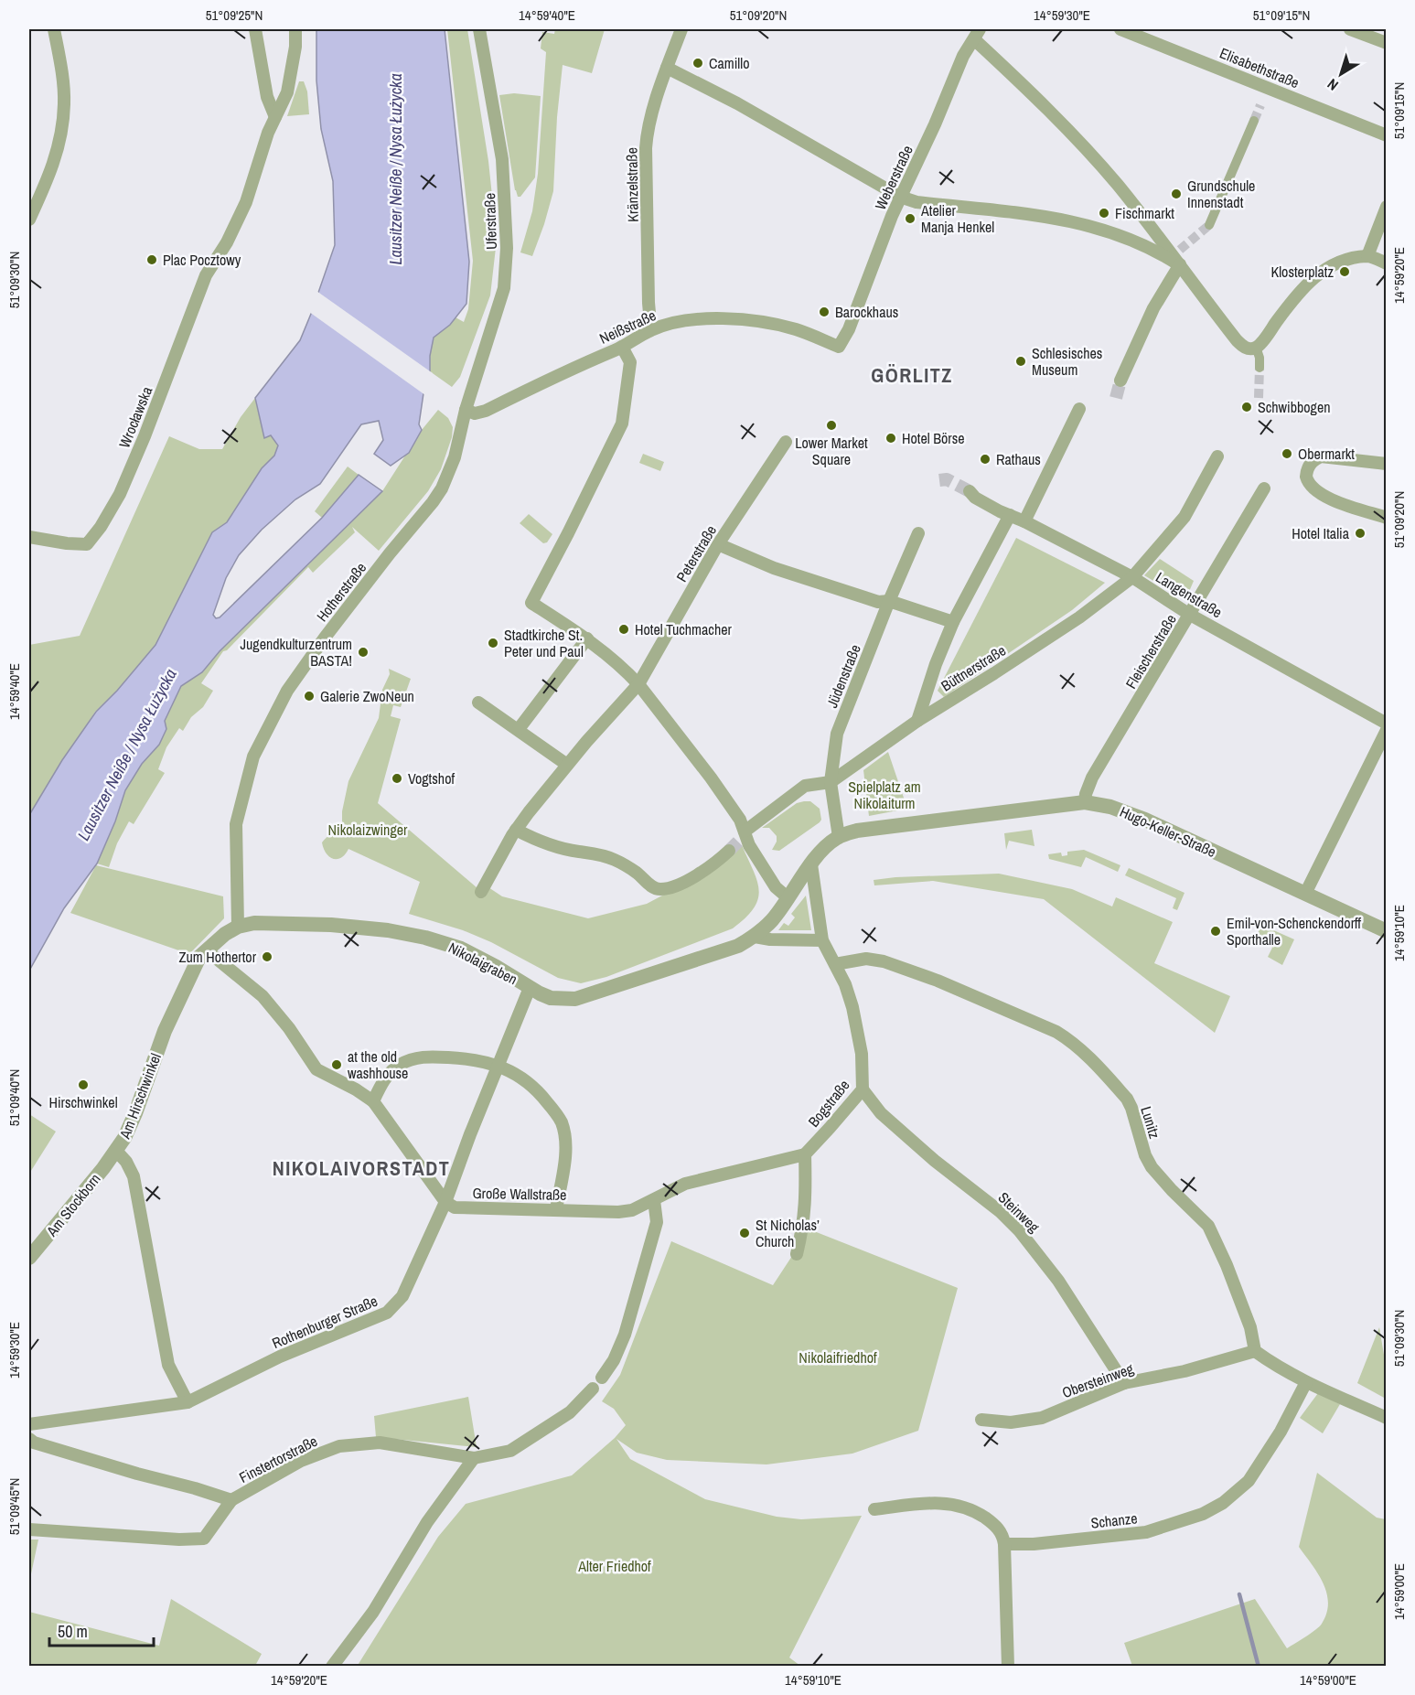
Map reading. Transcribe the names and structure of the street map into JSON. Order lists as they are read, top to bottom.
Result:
{
  "streets": {
    "street": [
      "Elisabethstraße",
      "Weberstraße",
      "Kränzelstraße",
      "Uferstraße",
      "Neißstraße",
      "Wrocławska",
      "Peterstraße",
      "Hotherstraße",
      "Langenstraße",
      "Fleischerstraße",
      "Büttnerstraße",
      "Jüdenstraße",
      "Hugo-Keller-Straße",
      "Nikolaigraben",
      "Am Hirschwinkel",
      "Bogstraße",
      "Lunitz",
      "Große Wallstraße",
      "Am Stockborn",
      "Steinweg",
      "Rothenburger Straße",
      "Obersteinweg",
      "Finstertorstraße",
      "Schanze"
    ]
  },
  "crossings": [
    ["Weberstraße", "Neißstraße"],
    ["Kränzelstraße", "Neißstraße"],
    ["Uferstraße", "Neißstraße"],
    ["Uferstraße", "Hotherstraße"],
    ["Neißstraße", "Hotherstraße"],
    ["Hotherstraße", "Nikolaigraben"],
    ["Langenstraße", "Fleischerstraße"],
    ["Langenstraße", "Büttnerstraße"],
    ["Fleischerstraße", "Hugo-Keller-Straße"],
    ["Büttnerstraße", "Jüdenstraße"],
    ["Jüdenstraße", "Hugo-Keller-Straße"],
    ["Jüdenstraße", "Nikolaigraben"],
    ["Hugo-Keller-Straße", "Nikolaigraben"],
    ["Nikolaigraben", "Am Hirschwinkel"],
    ["Nikolaigraben", "Rothenburger Straße"],
    ["Am Hirschwinkel", "Am Stockborn"],
    ["Am Hirschwinkel", "Rothenburger Straße"],
    ["Bogstraße", "Lunitz"],
    ["Bogstraße", "Große Wallstraße"],
    ["Bogstraße", "Steinweg"],
    ["Lunitz", "Obersteinweg"],
    ["Große Wallstraße", "Rothenburger Straße"],
    ["Steinweg", "Obersteinweg"]
  ],
  "districts": ["GÖRLITZ", "NIKOLAIVORSTADT"],
  "water": ["Lausitzer Neiße / Nysa Łużycka"],
  "parks": [
    "Spielplatz am Nikolaiturm",
    "Nikolaizwinger",
    "Nikolaifriedhof",
    "Alter Friedhof"
  ],
  "places": [
    "Camillo",
    "Grundschule Innenstadt",
    "Fischmarkt",
    "Atelier Manja Henkel",
    "Plac Pocztowy",
    "Klosterplatz",
    "Barockhaus",
    "Schlesisches Museum",
    "Schwibbogen",
    "Lower Market Square",
    "Hotel Börse",
    "Obermarkt",
    "Rathaus",
    "Hotel Italia",
    "Hotel Tuchmacher",
    "Stadtkirche St. Peter und Paul",
    "Jugendkulturzentrum BASTA!",
    "Galerie ZwoNeun",
    "Vogtshof",
    "Emil-von-Schenckendorff Sporthalle",
    "Zum Hothertor",
    "at the old washhouse",
    "Hirschwinkel",
    "St Nicholas’ Church"
  ],
  "scale_bar": "50 m",
  "north": "bottom left",
  "coordinates": [
    "51°09'25\"N",
    "14°59'40\"E",
    "51°09'20\"N",
    "14°59'30\"E",
    "51°09'15\"N",
    "14°59'20\"E",
    "51°09'30\"N",
    "14°59'10\"E",
    "51°09'40\"N",
    "51°09'45\"N",
    "14°59'00\"E"
  ]
}
